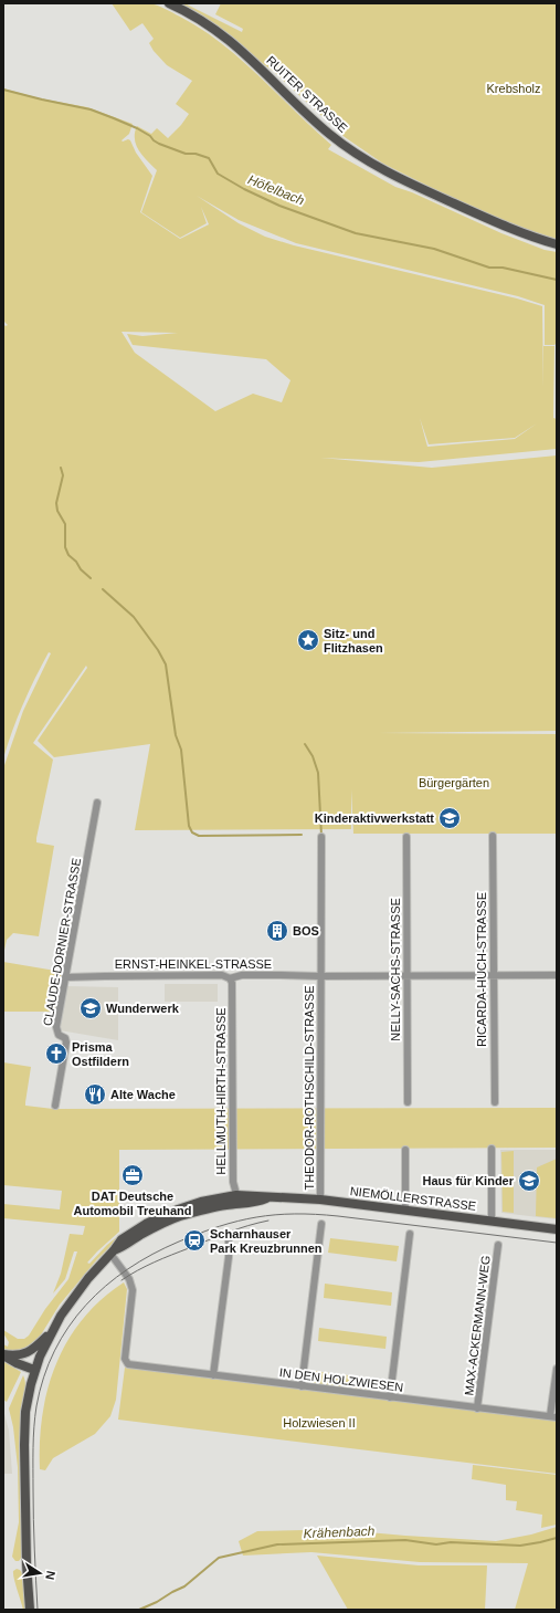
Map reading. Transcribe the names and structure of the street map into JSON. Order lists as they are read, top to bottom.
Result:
{
  "streets": {
    "main road": ["RUITER STRASSE", "NIEMÖLLERSTRASSE"],
    "street": [
      "CLAUDE-DORNIER-STRASSE",
      "ERNST-HEINKEL-STRASSE",
      "NELLY-SACHS-STRASSE",
      "RICARDA-HUCH-STRASSE",
      "THEODOR-ROTHSCHILD-STRASSE",
      "HELLMUTH-HIRTH-STRASSE",
      "MAX-ACKERMANN-WEG",
      "IN DEN HOLZWIESEN"
    ]
  },
  "crossings": [
    ["CLAUDE-DORNIER-STRASSE", "ERNST-HEINKEL-STRASSE"],
    ["ERNST-HEINKEL-STRASSE", "THEODOR-ROTHSCHILD-STRASSE"],
    ["ERNST-HEINKEL-STRASSE", "HELLMUTH-HIRTH-STRASSE"],
    ["NELLY-SACHS-STRASSE", "THEODOR-ROTHSCHILD-STRASSE"],
    ["RICARDA-HUCH-STRASSE", "THEODOR-ROTHSCHILD-STRASSE"],
    ["THEODOR-ROTHSCHILD-STRASSE", "NIEMÖLLERSTRASSE"],
    ["HELLMUTH-HIRTH-STRASSE", "NIEMÖLLERSTRASSE"],
    ["NIEMÖLLERSTRASSE", "IN DEN HOLZWIESEN"],
    ["MAX-ACKERMANN-WEG", "IN DEN HOLZWIESEN"]
  ],
  "water": ["Höfelbach", "Krähenbach"],
  "parks": ["Krebsholz", "Bürgergärten", "Holzwiesen II"],
  "places": {
    "place": ["Sitz- und Flitzhasen"],
    "school or university": ["Kinderaktivwerkstatt", "Wunderwerk", "Haus für Kinder"],
    "building": ["BOS"],
    "church": ["Prisma Ostfildern"],
    "restaurant": ["Alte Wache"],
    "office": ["DAT Deutsche Automobil Treuhand"],
    "station": ["Scharnhauser Park Kreuzbrunnen"]
  },
  "north": "right"
}
